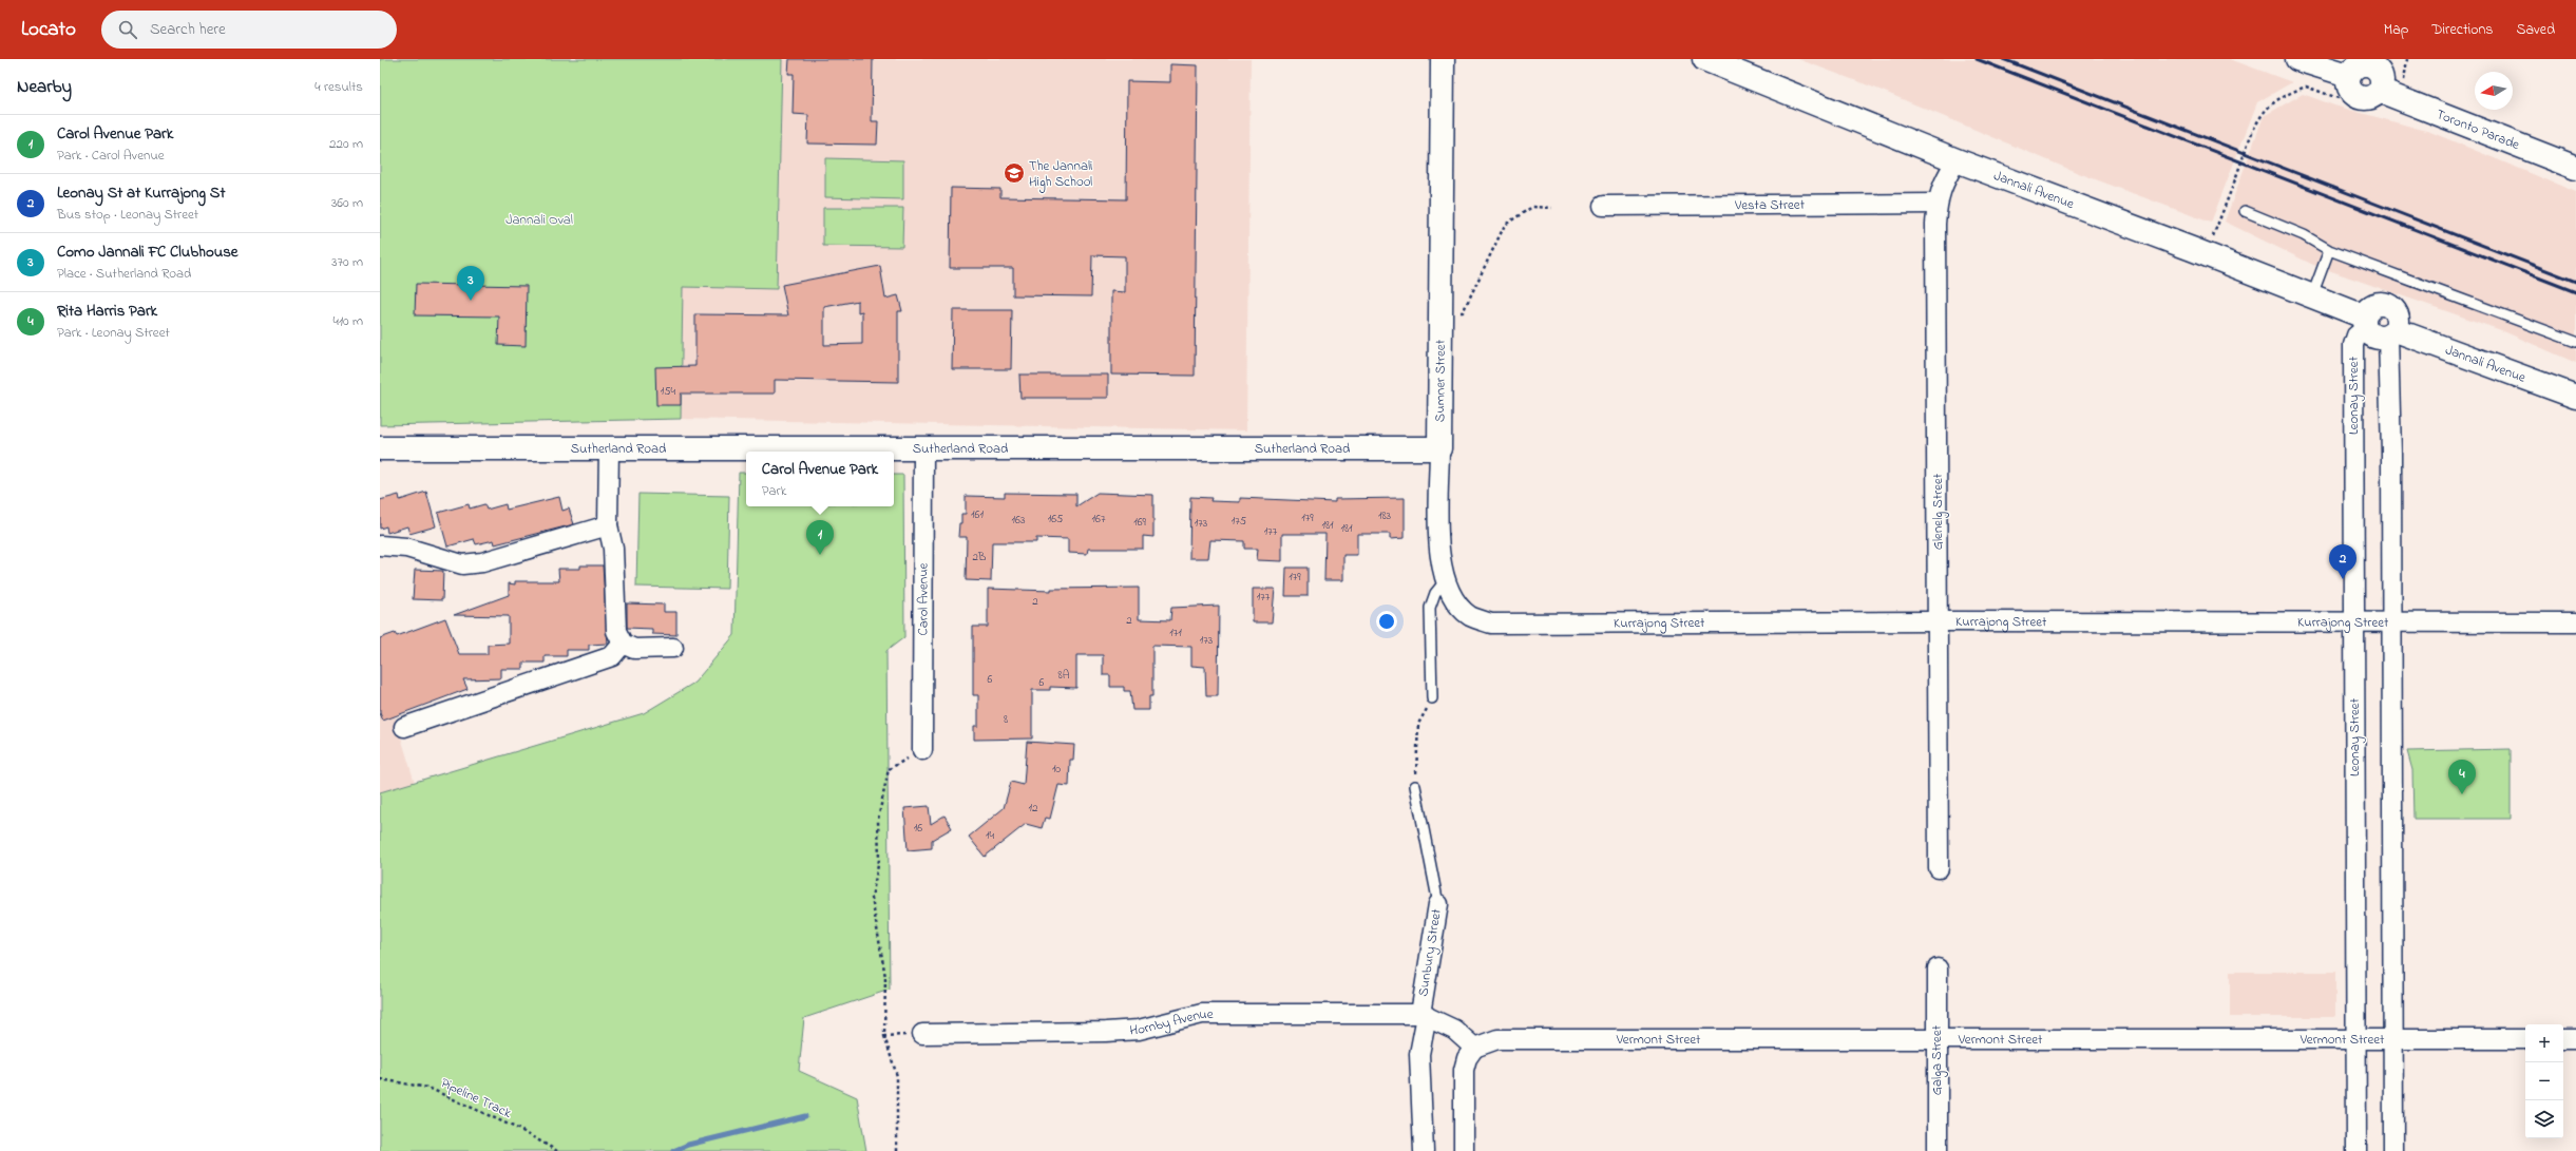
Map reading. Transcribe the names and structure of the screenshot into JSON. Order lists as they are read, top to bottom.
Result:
{
  "streets": {
    "street": [
      "Toronto Parade",
      "Jannali Avenue",
      "Vesta Street",
      "Sumner Street",
      "Leonay Street",
      "Sutherland Road",
      "Glenelg Street",
      "Carol Avenue",
      "Kurrajong Street",
      "Sunbury Street",
      "Hornby Avenue",
      "Vermont Street",
      "Galga Street"
    ],
    "path": ["Pipeline Track"]
  },
  "crossings": [
    ["Jannali Avenue", "Leonay Street"],
    ["Jannali Avenue", "Glenelg Street"],
    ["Vesta Street", "Glenelg Street"],
    ["Sumner Street", "Sutherland Road"],
    ["Sumner Street", "Kurrajong Street"],
    ["Leonay Street", "Kurrajong Street"],
    ["Leonay Street", "Vermont Street"],
    ["Sutherland Road", "Carol Avenue"],
    ["Glenelg Street", "Kurrajong Street"],
    ["Sunbury Street", "Hornby Avenue"],
    ["Sunbury Street", "Vermont Street"],
    ["Vermont Street", "Galga Street"]
  ],
  "parks": ["Jannali Oval"],
  "places": {
    "school or university": ["The Jannali High School"]
  },
  "house_numbers": [
    "154",
    "161",
    "183",
    "179",
    "165",
    "167",
    "163",
    "175",
    "169",
    "173",
    "181",
    "181",
    "177",
    "2B",
    "179",
    "177",
    "2",
    "2",
    "171",
    "173",
    "8A",
    "6",
    "6",
    "8",
    "10",
    "12",
    "16",
    "14"
  ],
  "north": "left",
  "page": {
    "header": "Locato",
    "search": "Search here",
    "nav": ["Map", "Directions", "Saved"],
    "heading": ["Nearby", "4 results"],
    "list": [
      {
        "mark": "1",
        "name": "Carol Avenue Park",
        "note": "Park · Carol Avenue",
        "value": "220 m"
      },
      {
        "mark": "2",
        "name": "Leonay St at Kurrajong St",
        "note": "Bus stop · Leonay Street",
        "value": "360 m"
      },
      {
        "mark": "3",
        "name": "Como Jannali FC Clubhouse",
        "note": "Place · Sutherland Road",
        "value": "370 m"
      },
      {
        "mark": "4",
        "name": "Rita Harris Park",
        "note": "Park · Leonay Street",
        "value": "410 m"
      }
    ],
    "pins": [
      "3",
      "1",
      "2",
      "4"
    ],
    "popup": ["Carol Avenue Park", "Park"],
    "map_buttons": ["+", "−"]
  }
}
